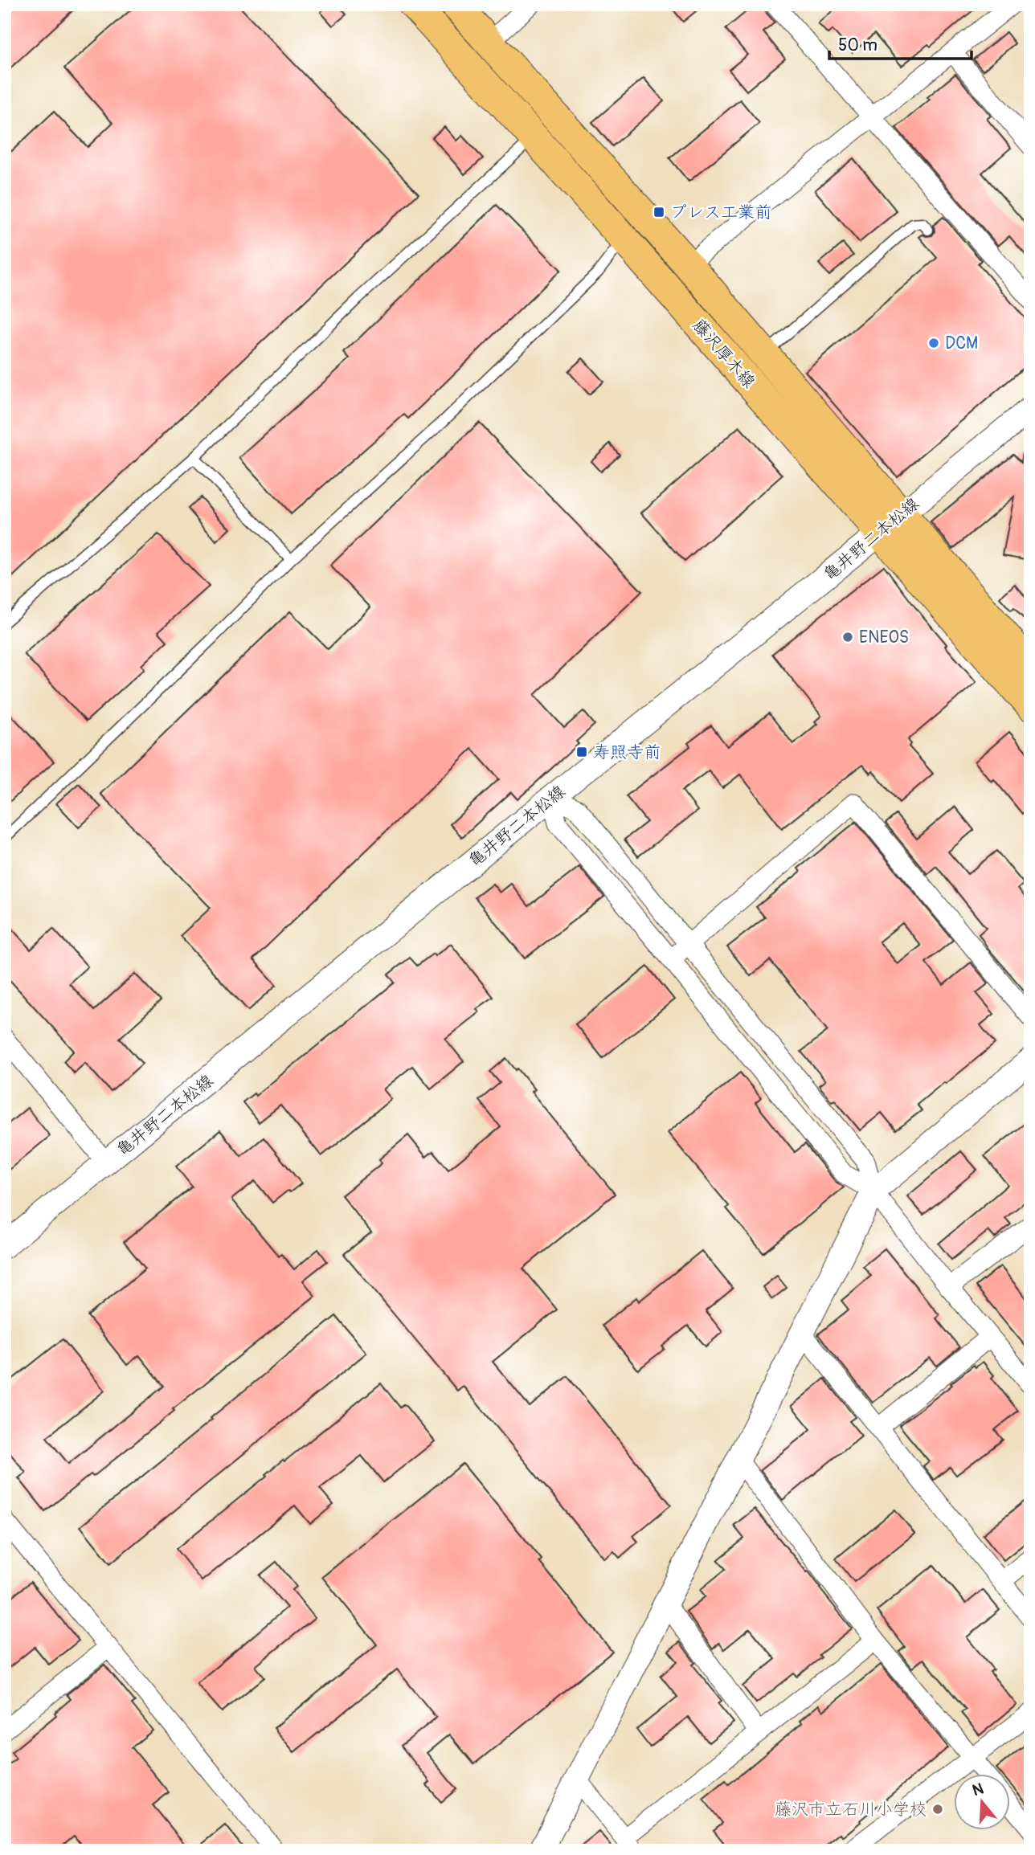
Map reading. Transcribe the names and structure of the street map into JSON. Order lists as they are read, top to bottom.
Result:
{
  "streets": {
    "main road": ["藤沢厚木線"],
    "street": ["亀井野二本松線"]
  },
  "crossings": [
    ["藤沢厚木線", "亀井野二本松線"]
  ],
  "places": {
    "transit": ["プレス工業前", "寿照寺前"],
    "other": ["DCM", "ENEOS", "藤沢市立石川小学校"]
  },
  "scale_bar": "50 m",
  "north": "top"
}
